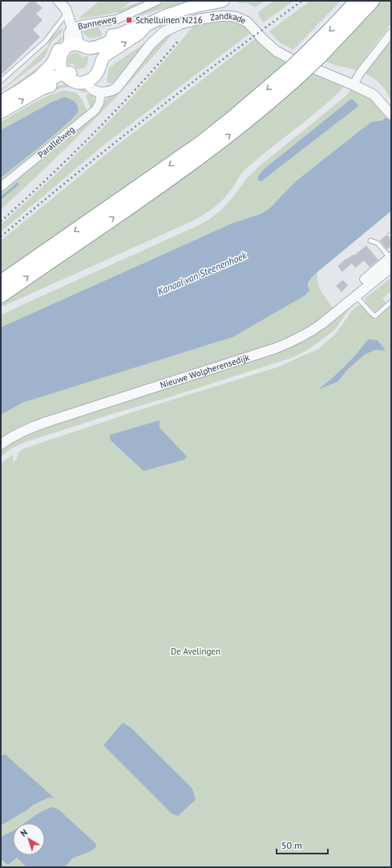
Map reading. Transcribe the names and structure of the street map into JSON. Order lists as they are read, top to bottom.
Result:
{
  "streets": {
    "street": [
      "Zandkade",
      "Banneweg",
      "Parallelweg",
      "Nieuwe Wolpherensedijk"
    ]
  },
  "crossings": [
    ["Zandkade", "Parallelweg"]
  ],
  "water": ["Kanaal van Steenenhoek"],
  "parks": ["De Avelingen"],
  "places": {
    "transit": ["Schelluinen N216"]
  },
  "scale_bar": "50 m",
  "north": "top left"
}
